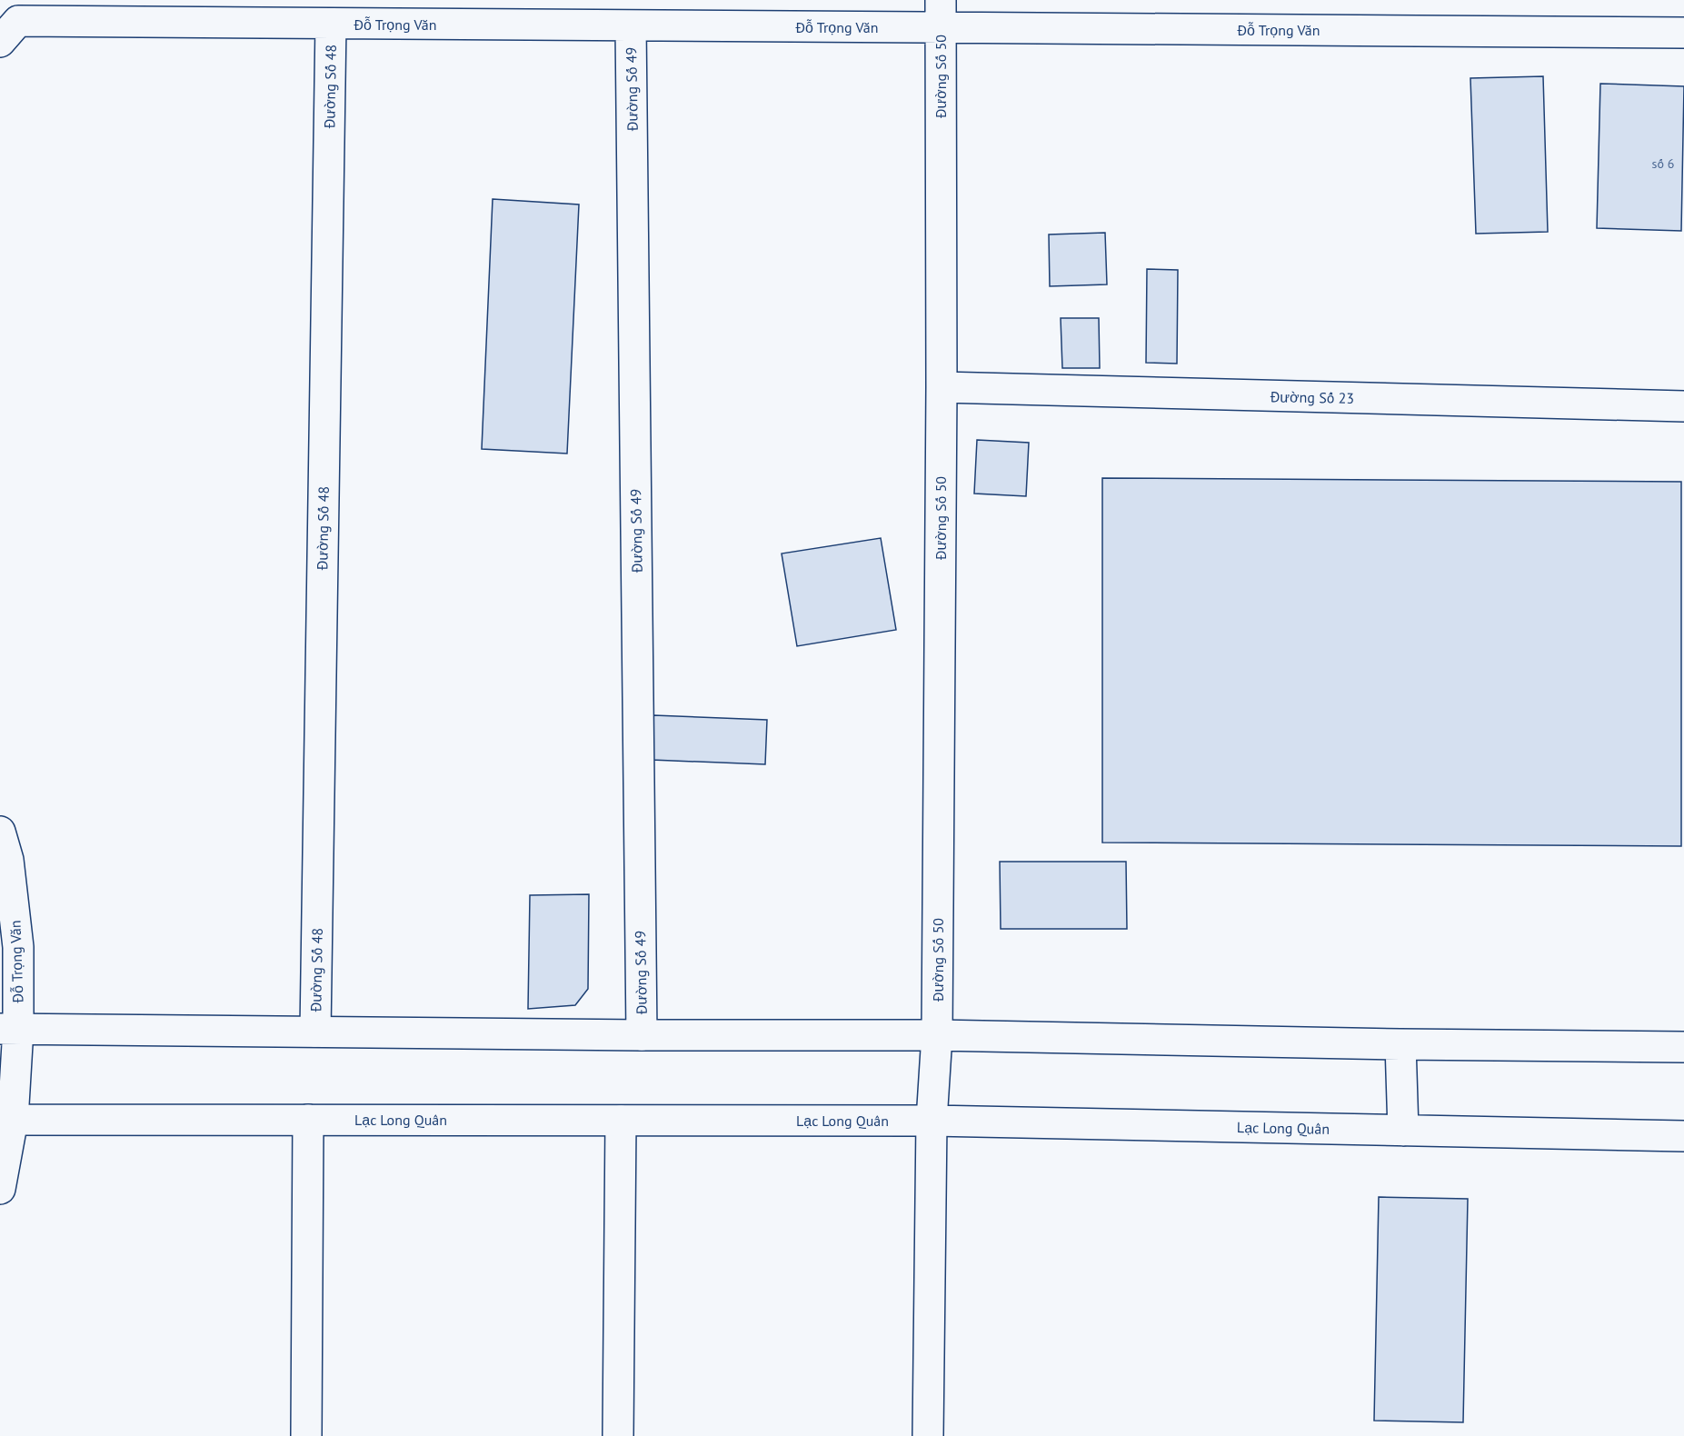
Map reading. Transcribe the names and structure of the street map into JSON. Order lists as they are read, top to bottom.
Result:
{
  "streets": {
    "street": [
      "Đỗ Trọng Văn",
      "Đường Số 50",
      "Đường Số 48",
      "Đường Số 49",
      "Đường Số 23",
      "Lạc Long Quân"
    ]
  },
  "crossings": [
    ["Đỗ Trọng Văn", "Đường Số 50"],
    ["Đỗ Trọng Văn", "Đường Số 48"],
    ["Đỗ Trọng Văn", "Đường Số 49"],
    ["Đỗ Trọng Văn", "Lạc Long Quân"],
    ["Đường Số 50", "Đường Số 23"],
    ["Đường Số 50", "Lạc Long Quân"]
  ],
  "house_numbers": ["số 6"]
}
